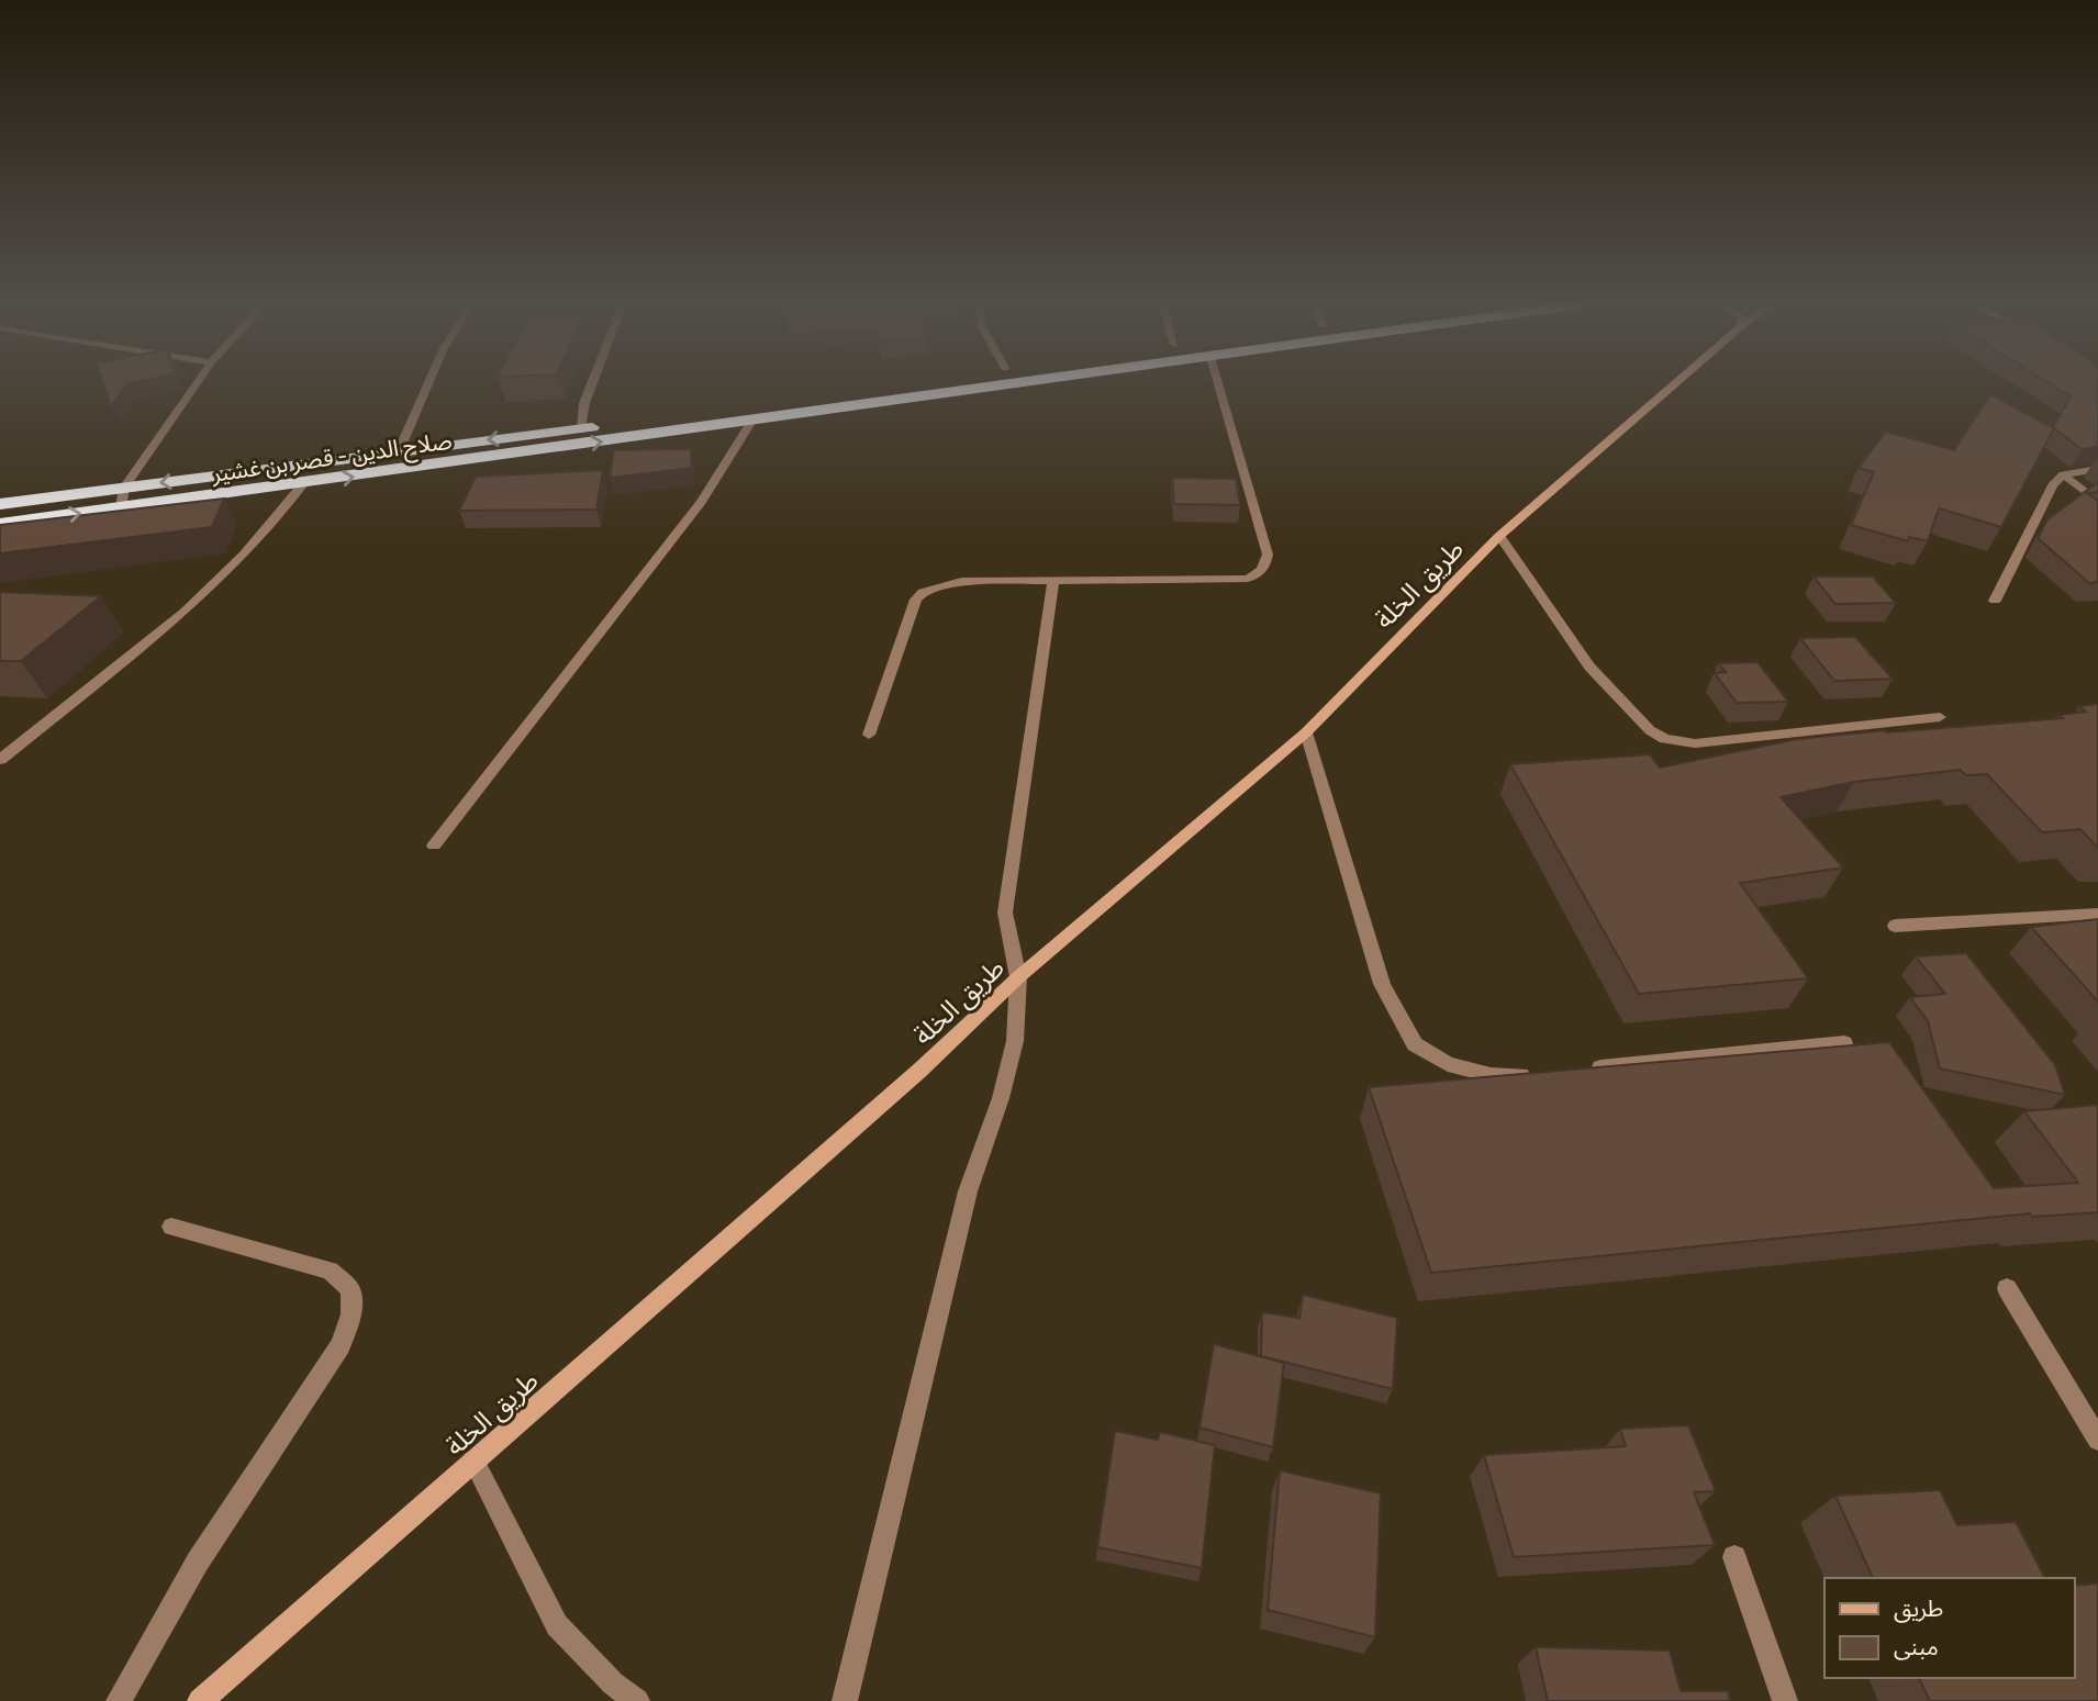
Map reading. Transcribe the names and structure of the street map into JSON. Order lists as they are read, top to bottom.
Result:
{
  "streets": {
    "highway": ["صلاح الدين - قصر بن غشير"],
    "street": ["طريق الخلة"]
  },
  "legend": ["طريق", "مبنى"]
}
